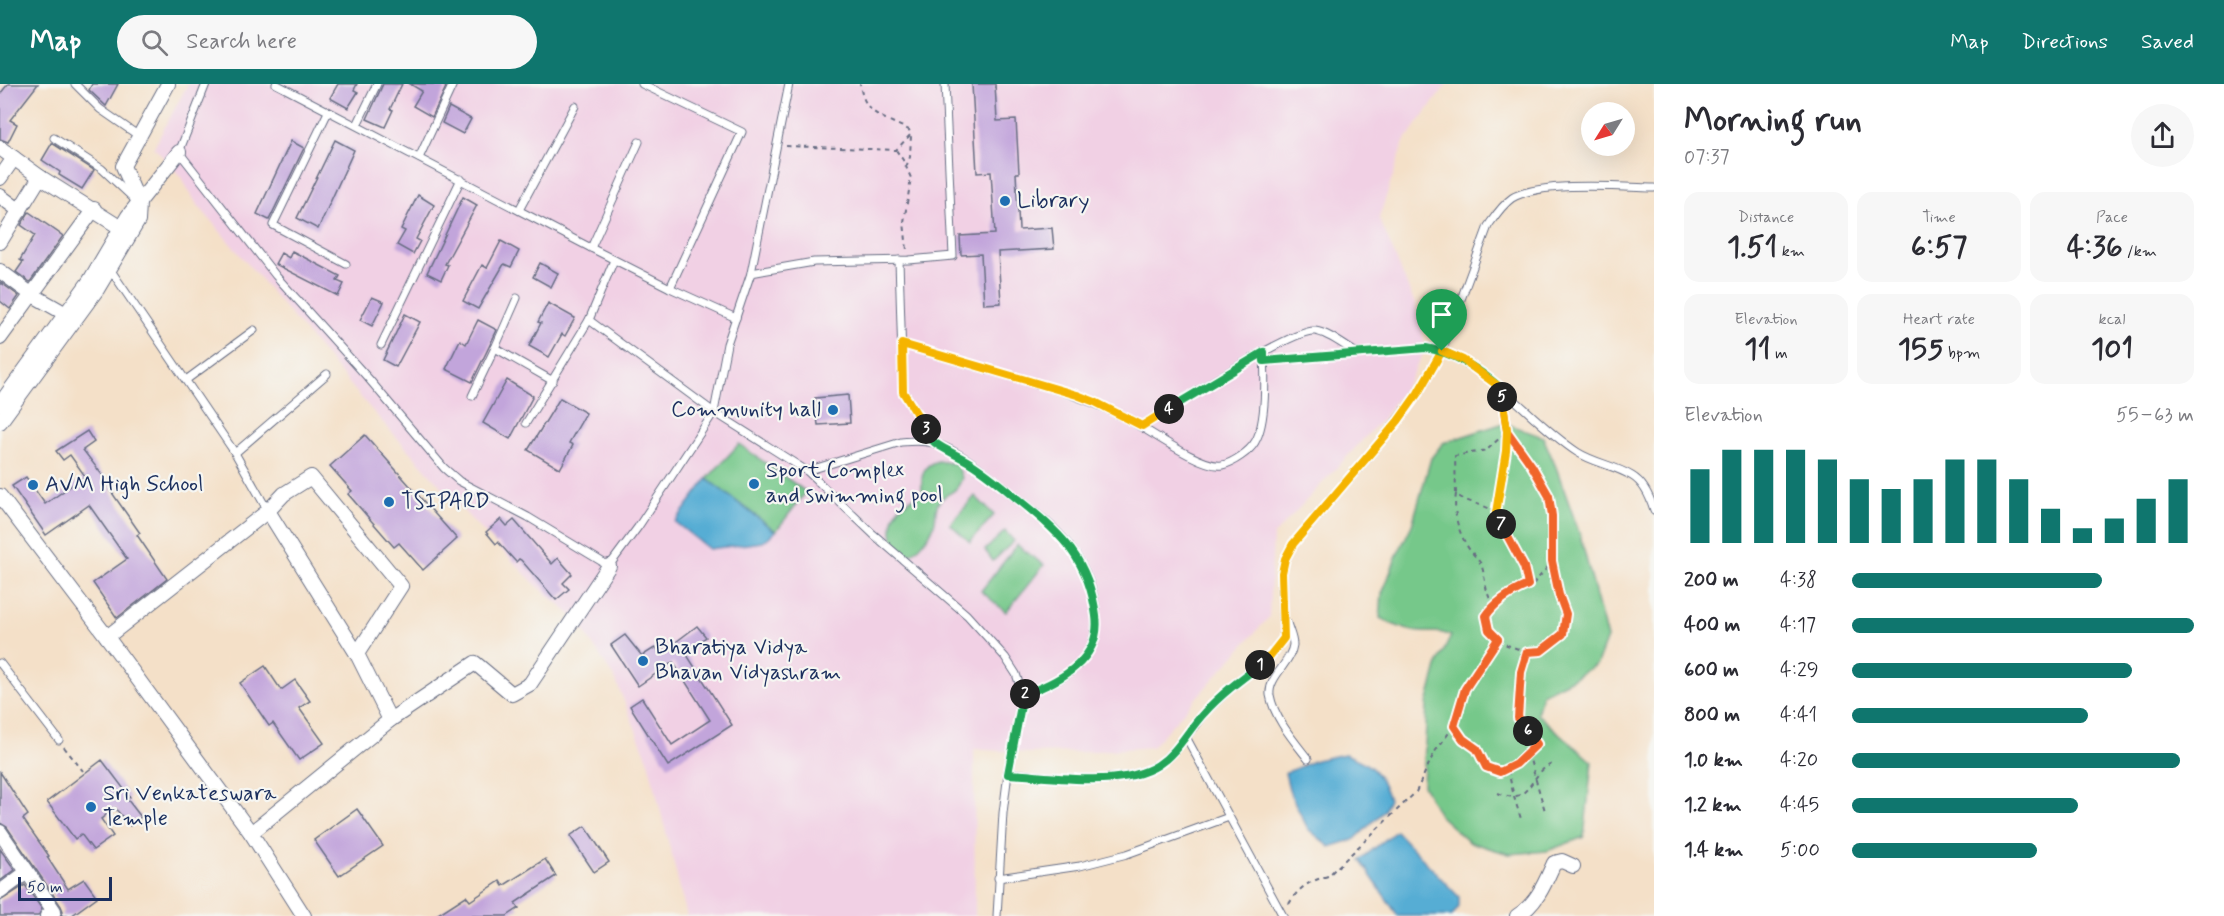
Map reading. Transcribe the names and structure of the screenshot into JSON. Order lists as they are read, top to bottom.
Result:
{
  "places": [
    "Library",
    "Community hall",
    "Sport Complex and swimming pool",
    "AVM High School",
    "TSIPARD",
    "Bharatiya Vidya Bhavan Vidyashram",
    "Sri Venkateswara Temple"
  ],
  "scale_bar": "50 m",
  "north": "bottom left",
  "page": {
    "header": "Map",
    "search": "Search here",
    "nav": ["Map", "Directions", "Saved"],
    "heading": ["Morning run", "07:37"],
    "stats": [
      ["Distance", "1.51 km"],
      ["Time", "6:57"],
      ["Pace", "4:36 /km"],
      ["Elevation", "11 m"],
      ["Heart rate", "155 bpm"],
      ["kcal", "101"]
    ],
    "pins": [
      "5",
      "4",
      "3",
      "7",
      "1",
      "2",
      "6"
    ],
    "chart": ["Elevation", "55–63 m"],
    "list": [
      {
        "name": "200 m",
        "note": "4:38"
      },
      {
        "name": "400 m",
        "note": "4:17"
      },
      {
        "name": "600 m",
        "note": "4:29"
      },
      {
        "name": "800 m",
        "note": "4:41"
      },
      {
        "name": "1.0 km",
        "note": "4:20"
      },
      {
        "name": "1.2 km",
        "note": "4:45"
      },
      {
        "name": "1.4 km",
        "note": "5:00"
      }
    ],
    "scale": "50 m"
  }
}
